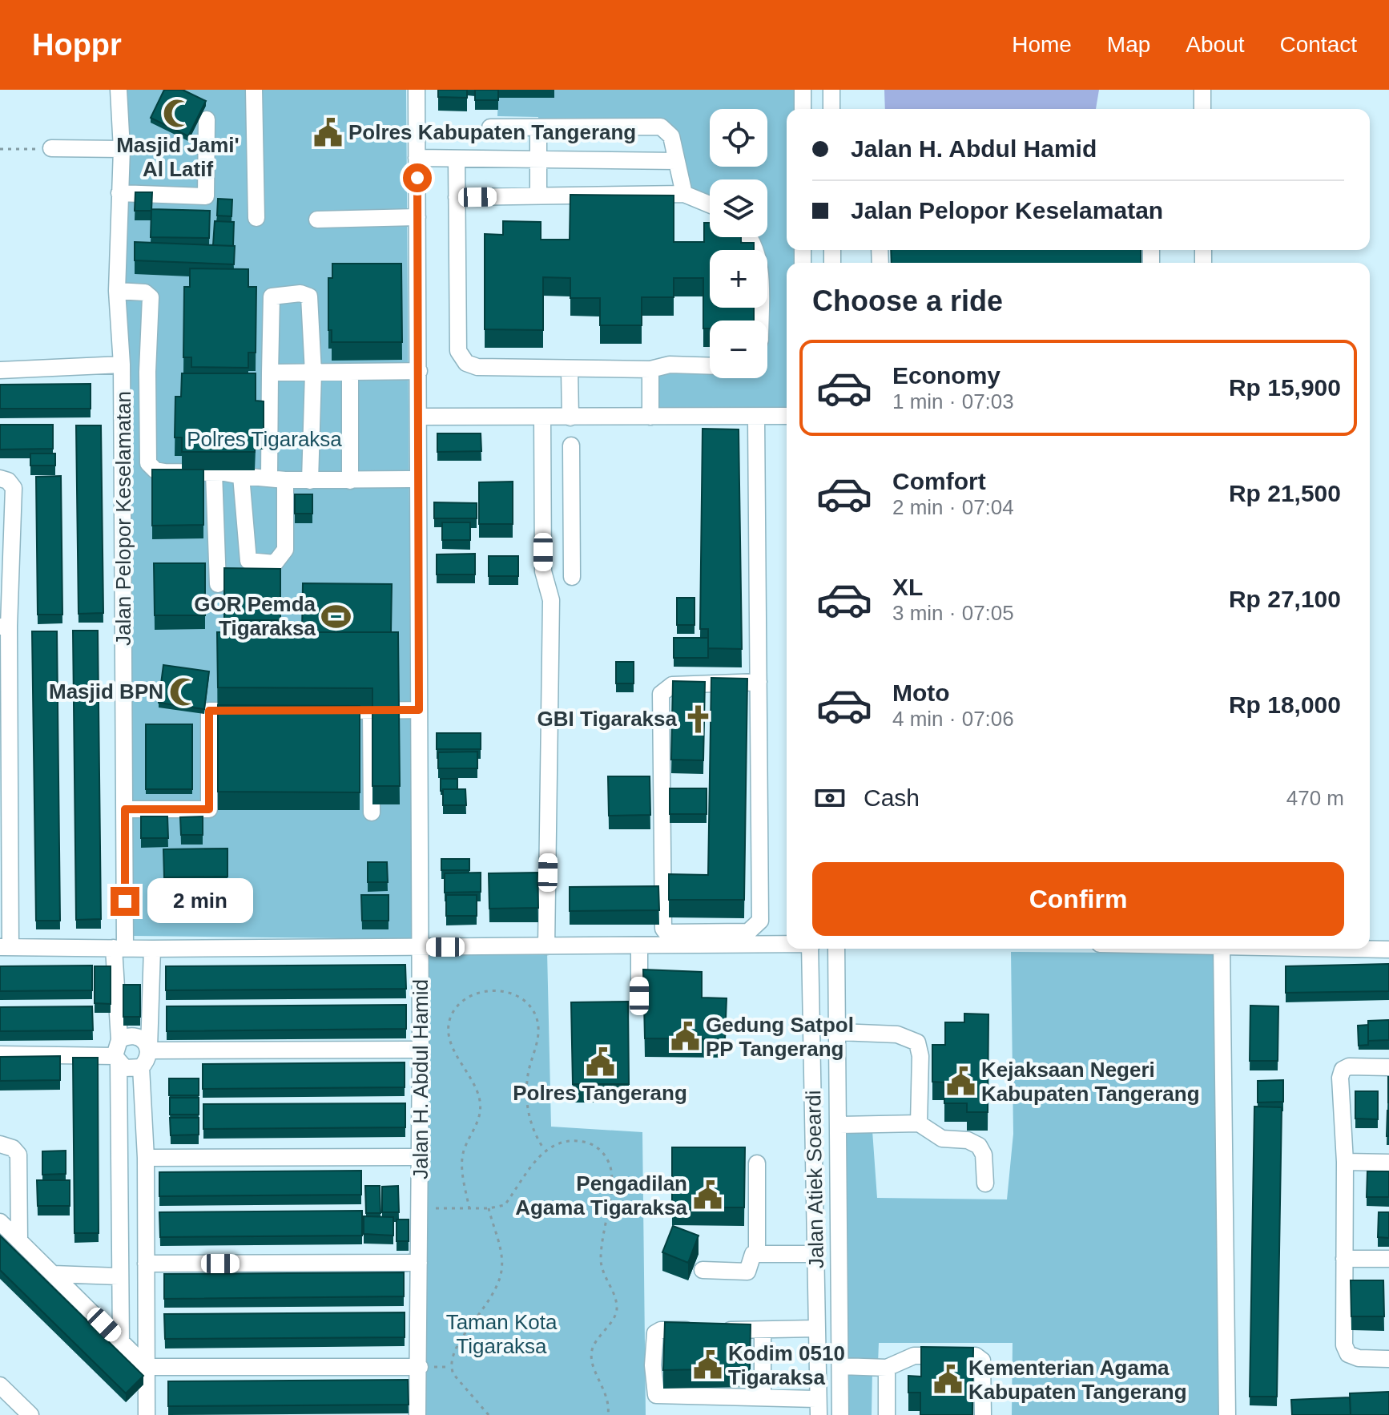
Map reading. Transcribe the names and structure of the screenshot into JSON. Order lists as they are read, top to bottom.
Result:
{
  "streets": {
    "street": ["Jalan Pelopor Keselamatan", "Jalan H. Abdul Hamid", "Jalan Atiek Soeardi"]
  },
  "parks": ["Polres Tigaraksa", "Taman Kota Tigaraksa"],
  "places": {
    "mosque": ["Masjid Jami' Al Latif", "Masjid BPN"],
    "public building": [
      "Polres Kabupaten Tangerang",
      "Gedung Satpol PP Tangerang",
      "Polres Tangerang",
      "Kejaksaan Negeri Kabupaten Tangerang",
      "Pengadilan Agama Tigaraksa",
      "Kodim 0510 Tigaraksa",
      "Kementerian Agama Kabupaten Tangerang"
    ],
    "sports": ["GOR Pemda Tigaraksa"],
    "church": ["GBI Tigaraksa"]
  },
  "page": {
    "header": "Hoppr",
    "nav": [
      "Home",
      "Map",
      "About",
      "Contact"
    ],
    "map_buttons": ["+", "−"],
    "banner": ["Jalan H. Abdul Hamid", "Jalan Pelopor Keselamatan"],
    "heading": "Choose a ride",
    "list": [
      {
        "name": "Economy",
        "note": "1 min · 07:03",
        "value": "Rp 15,900"
      },
      {
        "name": "Comfort",
        "note": "2 min · 07:04",
        "value": "Rp 21,500"
      },
      {
        "name": "XL",
        "note": "3 min · 07:05",
        "value": "Rp 27,100"
      },
      {
        "name": "Moto",
        "note": "4 min · 07:06",
        "value": "Rp 18,000"
      }
    ],
    "pay": ["Cash", "470 m"],
    "buttons": "Confirm",
    "bubble": "2 min"
  }
}
